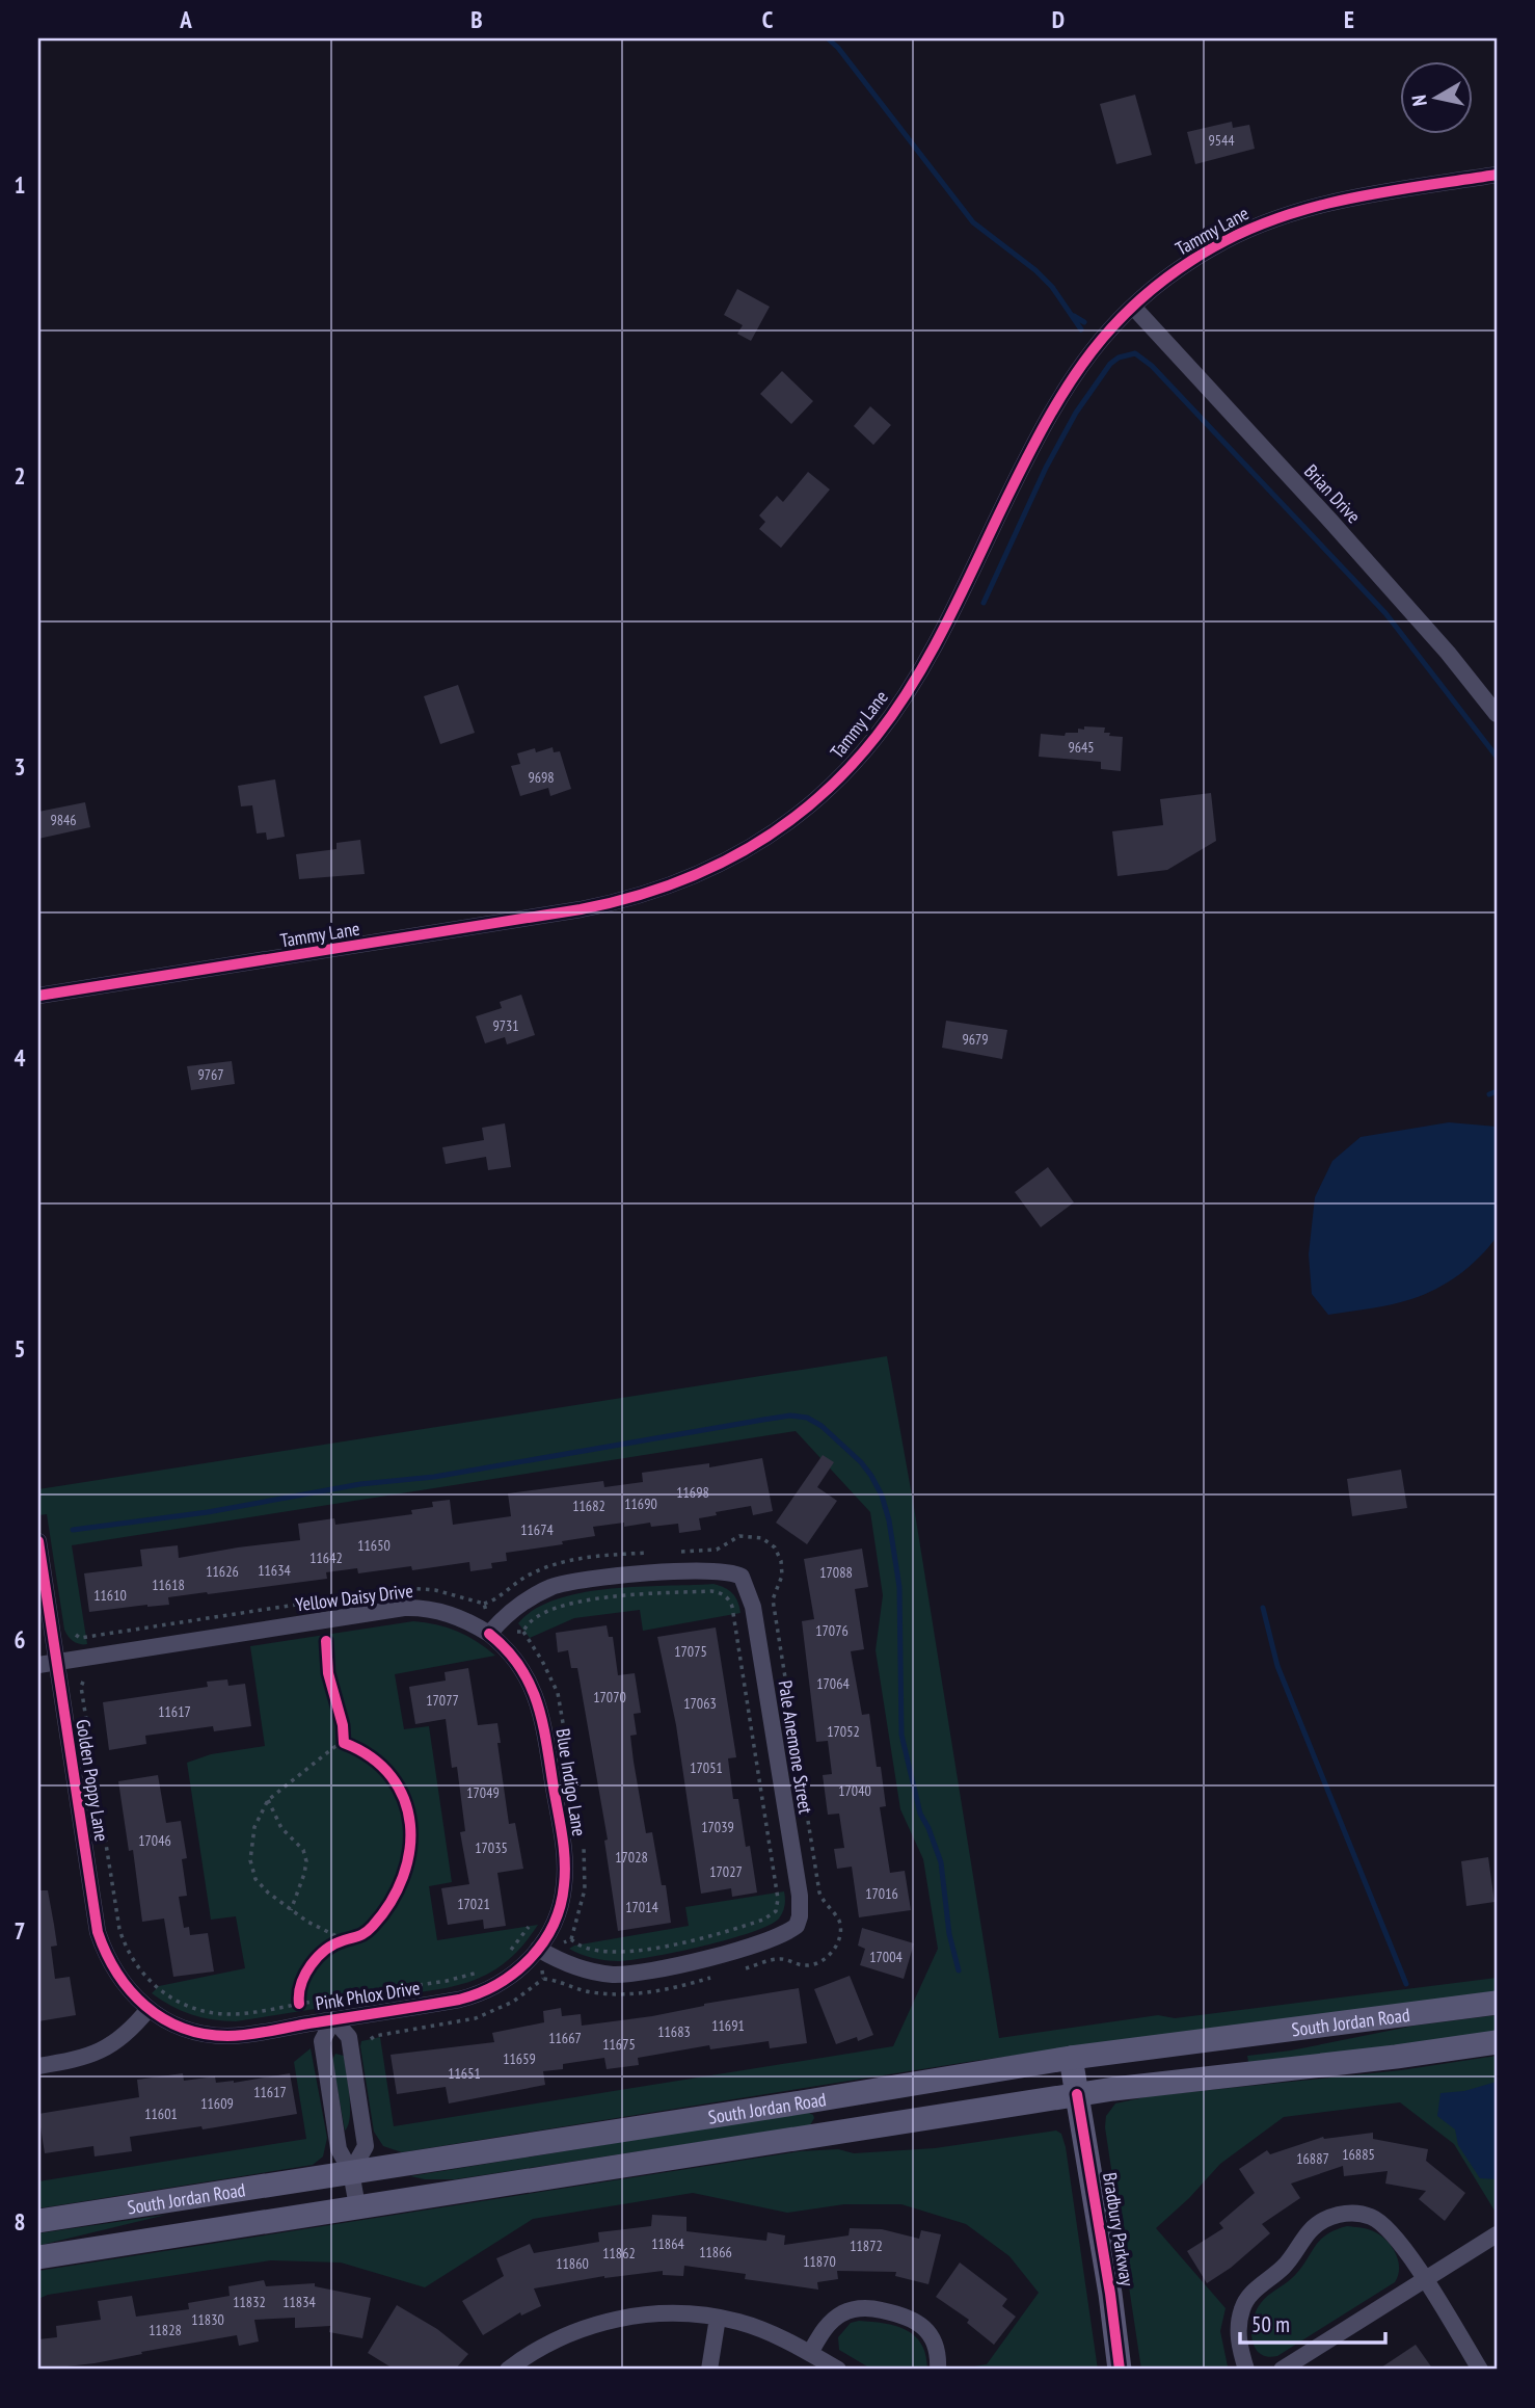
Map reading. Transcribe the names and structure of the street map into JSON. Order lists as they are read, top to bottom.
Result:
{
  "streets": {
    "main road": ["South Jordan Road", "Bradbury Parkway"],
    "street": [
      "Tammy Lane",
      "Brian Drive",
      "Yellow Daisy Drive",
      "Pale Anemone Street",
      "Golden Poppy Lane",
      "Blue Indigo Lane",
      "Pink Phlox Drive"
    ]
  },
  "crossings": [
    ["Tammy Lane", "Brian Drive"],
    ["Yellow Daisy Drive", "Pale Anemone Street"],
    ["Yellow Daisy Drive", "Golden Poppy Lane"],
    ["Yellow Daisy Drive", "Blue Indigo Lane"],
    ["Pale Anemone Street", "Blue Indigo Lane"],
    ["Pale Anemone Street", "Pink Phlox Drive"],
    ["Golden Poppy Lane", "Pink Phlox Drive"],
    ["Blue Indigo Lane", "Pink Phlox Drive"],
    ["South Jordan Road", "Bradbury Parkway"]
  ],
  "house_numbers": [
    "9544",
    "9645",
    "9698",
    "9846",
    "9731",
    "9679",
    "9767",
    "11698",
    "11690",
    "11682",
    "11674",
    "11650",
    "11642",
    "11634",
    "11626",
    "17088",
    "11618",
    "11610",
    "17076",
    "17075",
    "17064",
    "17070",
    "17077",
    "17063",
    "11617",
    "17052",
    "17051",
    "17040",
    "17049",
    "17039",
    "17046",
    "17035",
    "17028",
    "17027",
    "17016",
    "17021",
    "17014",
    "17004",
    "11691",
    "11683",
    "11667",
    "11675",
    "11659",
    "11651",
    "11617",
    "11609",
    "11601",
    "16885",
    "16887",
    "11864",
    "11872",
    "11866",
    "11862",
    "11870",
    "11860",
    "11832",
    "11834",
    "11830",
    "11828"
  ],
  "scale_bar": "50 m",
  "north": "left",
  "grid": {
    "columns": [
      "A",
      "B",
      "C",
      "D",
      "E"
    ],
    "rows": [
      "1",
      "2",
      "3",
      "4",
      "5",
      "6",
      "7",
      "8"
    ]
  }
}
